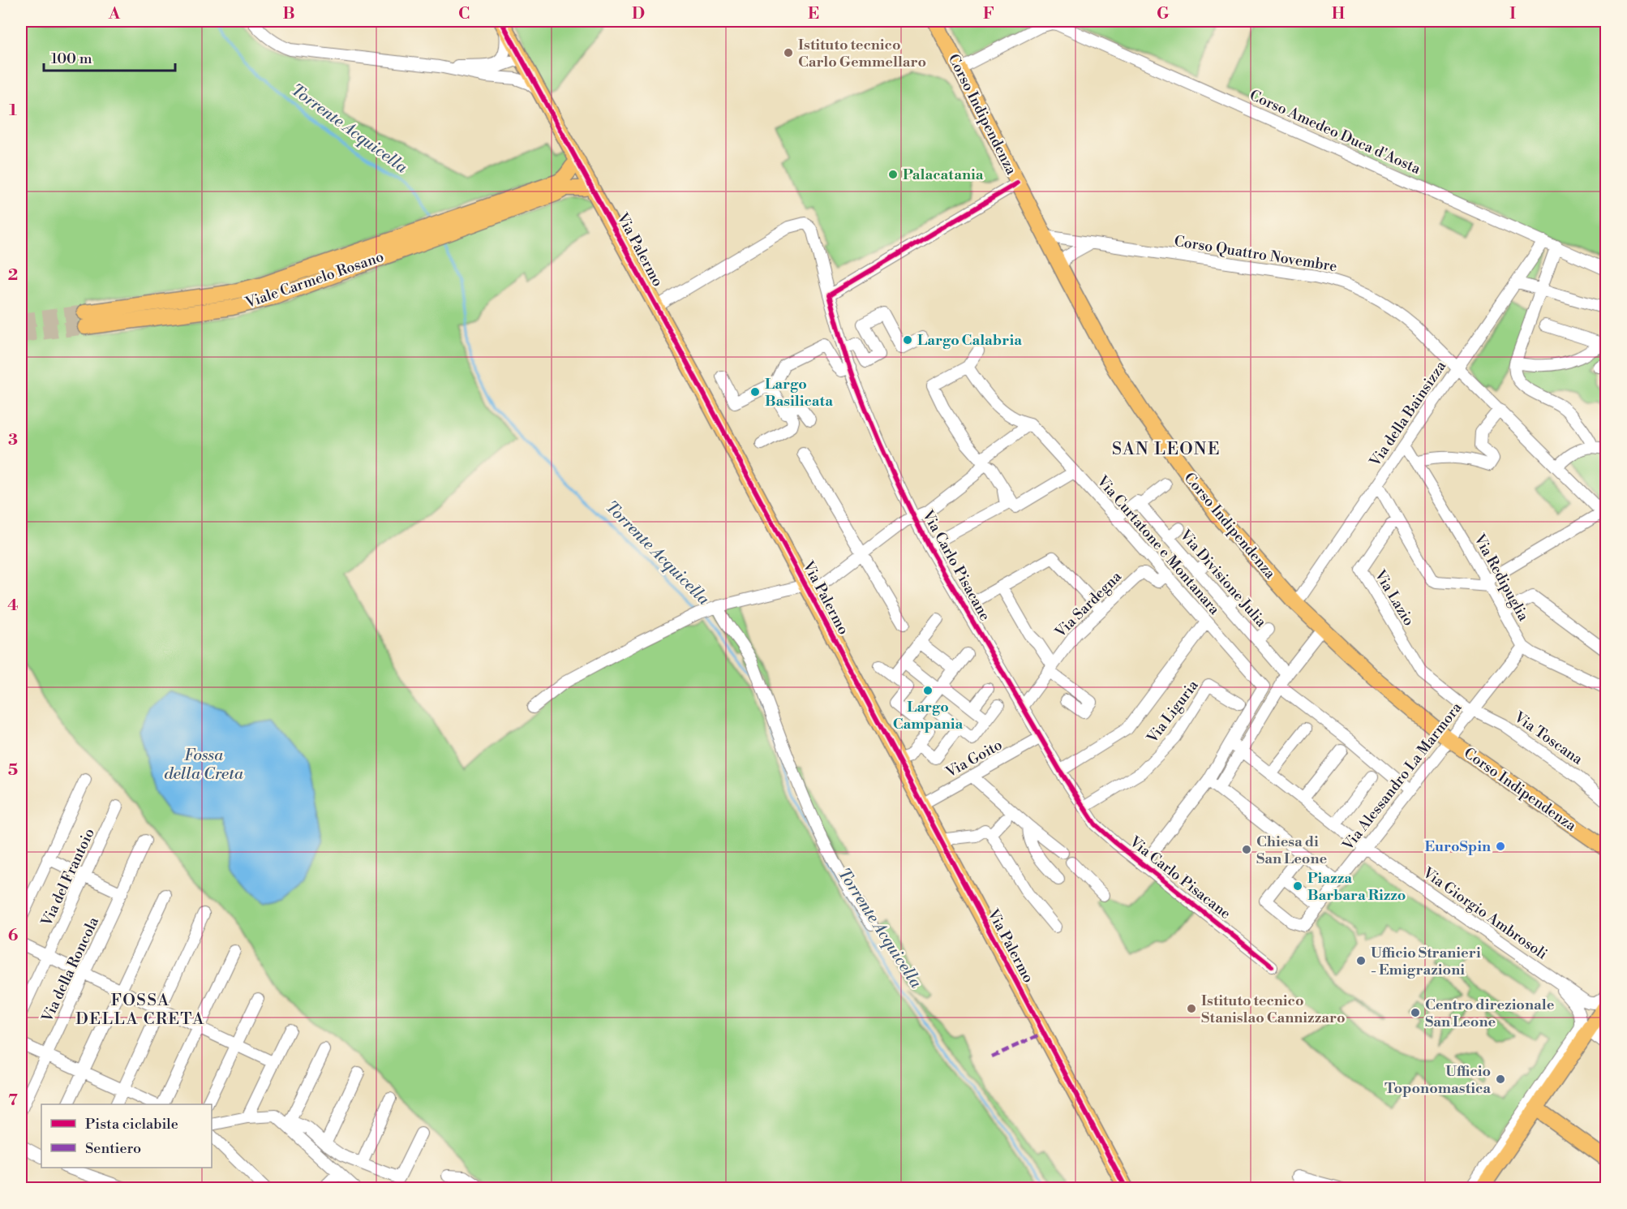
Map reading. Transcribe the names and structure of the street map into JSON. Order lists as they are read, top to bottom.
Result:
{
  "streets": {
    "main road": ["Corso Indipendenza", "Via Palermo", "Viale Carmelo Rosano"],
    "street": [
      "Corso Amedeo Duca d'Aosta",
      "Corso Quattro Novembre",
      "Via della Bainsizza",
      "Via Curtatone e Montanara",
      "Via Carlo Pisacane",
      "Via Redipuglia",
      "Via Divisione Julia",
      "Via Lazio",
      "Via Sardegna",
      "Via Liguria",
      "Via Toscana",
      "Via Goito",
      "Via Alessandro La Marmora",
      "Via del Frantoio",
      "Via Giorgio Ambrosoli",
      "Via della Roncola"
    ]
  },
  "crossings": [
    ["Corso Indipendenza", "Corso Amedeo Duca d'Aosta"],
    ["Corso Indipendenza", "Corso Quattro Novembre"],
    ["Corso Indipendenza", "Via della Bainsizza"],
    ["Corso Indipendenza", "Via Alessandro La Marmora"],
    ["Corso Amedeo Duca d'Aosta", "Via della Bainsizza"],
    ["Via Palermo", "Via Carlo Pisacane"],
    ["Via Palermo", "Via Goito"],
    ["Corso Quattro Novembre", "Via della Bainsizza"],
    ["Via della Bainsizza", "Via Redipuglia"],
    ["Via Curtatone e Montanara", "Via Sardegna"],
    ["Via Curtatone e Montanara", "Via Giorgio Ambrosoli"],
    ["Via Carlo Pisacane", "Via Sardegna"],
    ["Via Carlo Pisacane", "Via Liguria"],
    ["Via Carlo Pisacane", "Via Goito"],
    ["Via Redipuglia", "Via Alessandro La Marmora"],
    ["Via Lazio", "Via Toscana"],
    ["Via Lazio", "Via Alessandro La Marmora"],
    ["Via Toscana", "Via Alessandro La Marmora"],
    ["Via Alessandro La Marmora", "Via Giorgio Ambrosoli"]
  ],
  "districts": ["SAN LEONE", "FOSSA DELLA CRETA"],
  "water": ["Torrente Acquicella", "Fossa della Creta"],
  "places": [
    "Istituto tecnico Carlo Gemmellaro",
    "Palacatania",
    "Largo Calabria",
    "Largo Basilicata",
    "Largo Campania",
    "EuroSpin",
    "Chiesa di San Leone",
    "Piazza Barbara Rizzo",
    "Ufficio Stranieri - Emigrazioni",
    "Istituto tecnico Stanislao Cannizzaro",
    "Centro direzionale San Leone",
    "Ufficio Toponomastica"
  ],
  "legend": ["Pista ciclabile", "Sentiero"],
  "scale_bar": "100 m",
  "grid": {
    "columns": [
      "A",
      "B",
      "C",
      "D",
      "E",
      "F",
      "G",
      "H",
      "I"
    ],
    "rows": [
      "1",
      "2",
      "3",
      "4",
      "5",
      "6",
      "7"
    ]
  }
}
